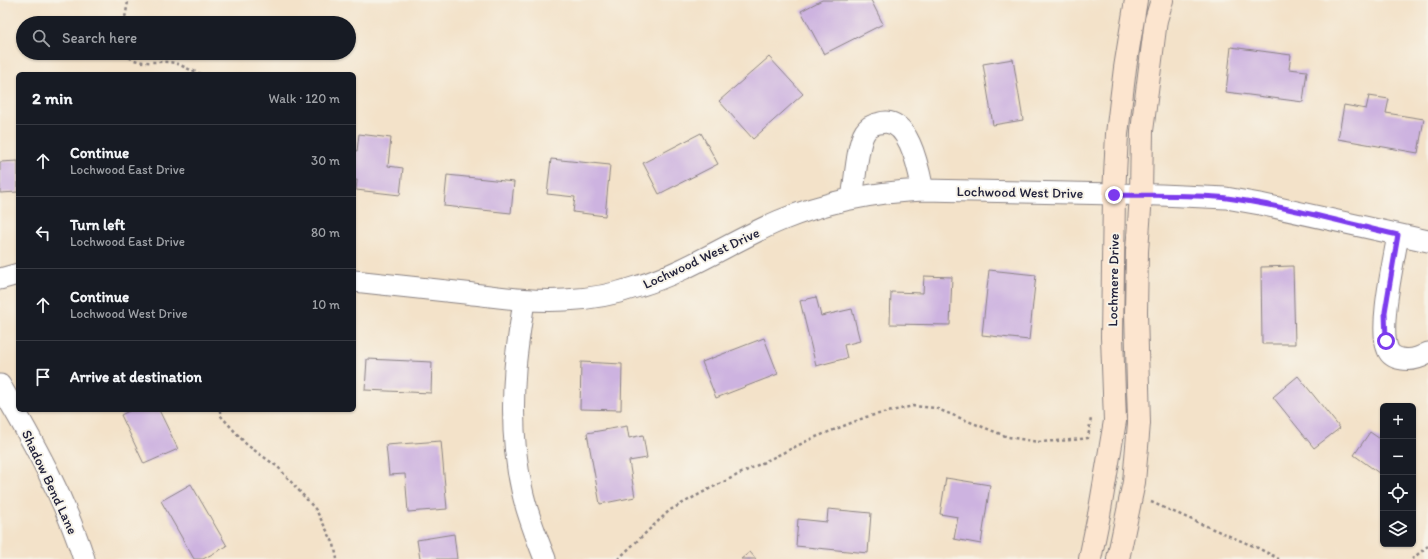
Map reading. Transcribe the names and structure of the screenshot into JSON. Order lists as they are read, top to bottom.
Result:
{
  "streets": {
    "street": ["Lochwood West Drive", "Lochmere Drive", "Shadow Bend Lane"]
  },
  "crossings": [
    ["Lochwood West Drive", "Lochmere Drive"]
  ],
  "page": {
    "search": "Search here",
    "heading": ["2 min", "Walk · 120 m"],
    "list": [
      ["Continue", "Lochwood East Drive", "30 m"],
      ["Turn left", "Lochwood East Drive", "80 m"],
      ["Continue", "Lochwood West Drive", "10 m"],
      "Arrive at destination"
    ],
    "map_buttons": ["+", "−"]
  }
}
